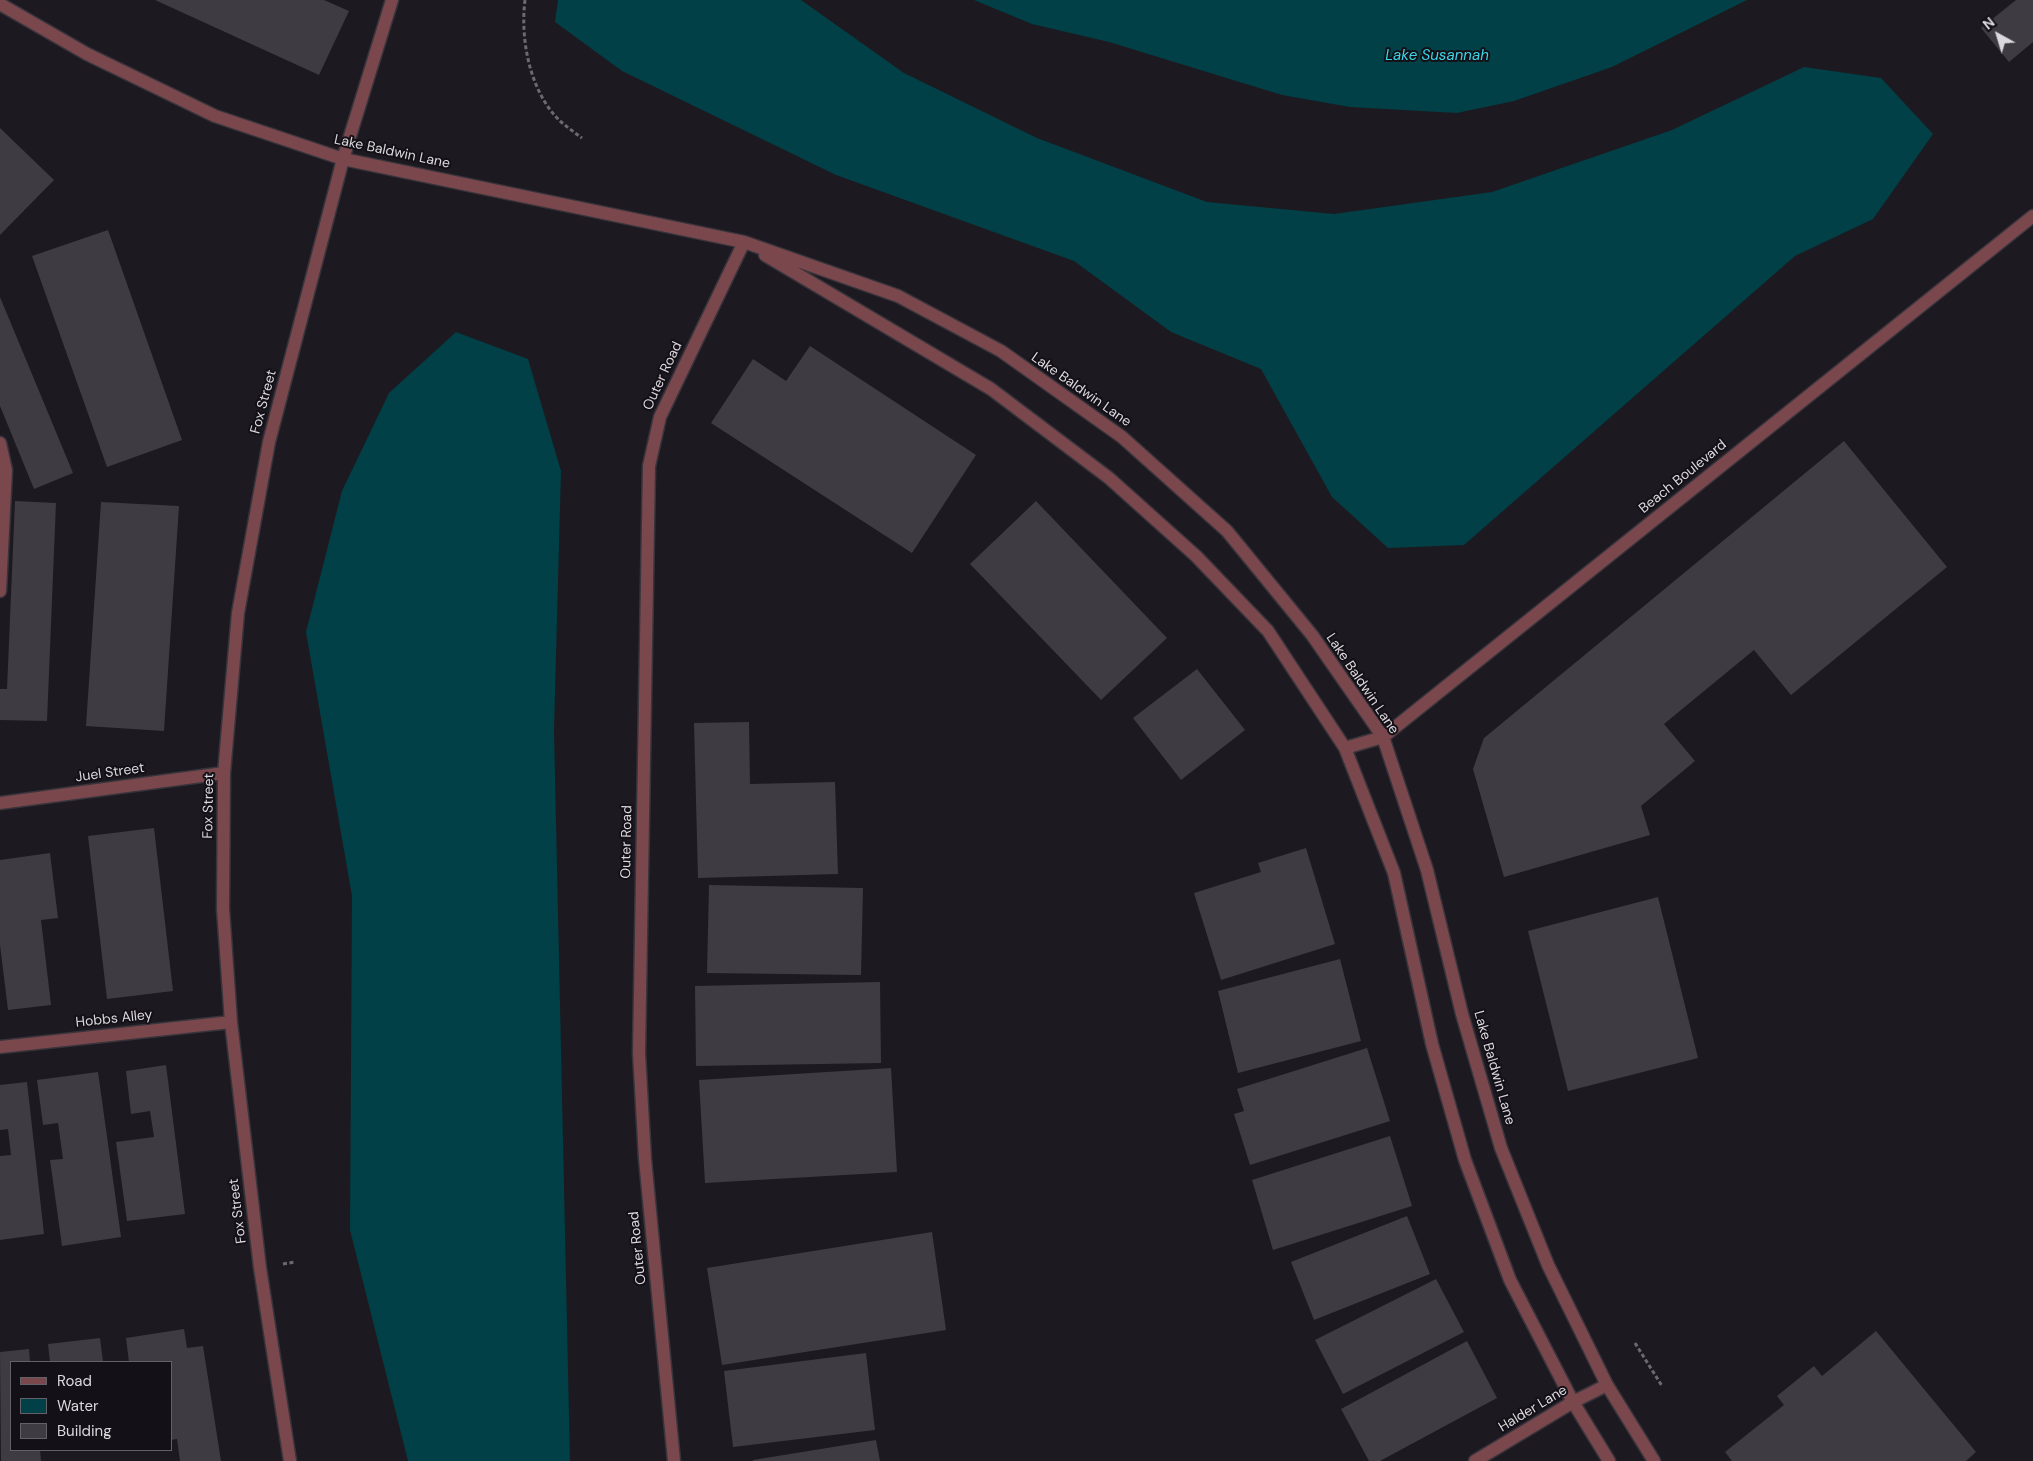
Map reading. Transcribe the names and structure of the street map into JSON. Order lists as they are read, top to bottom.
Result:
{
  "streets": {
    "street": [
      "Lake Baldwin Lane",
      "Outer Road",
      "Fox Street",
      "Beach Boulevard",
      "Juel Street",
      "Hobbs Alley",
      "Halder Lane"
    ]
  },
  "crossings": [
    ["Lake Baldwin Lane", "Outer Road"],
    ["Lake Baldwin Lane", "Fox Street"],
    ["Lake Baldwin Lane", "Beach Boulevard"],
    ["Lake Baldwin Lane", "Halder Lane"],
    ["Fox Street", "Juel Street"],
    ["Fox Street", "Hobbs Alley"]
  ],
  "water": ["Lake Susannah"],
  "legend": ["Road", "Water", "Building"],
  "north": "top left"
}
